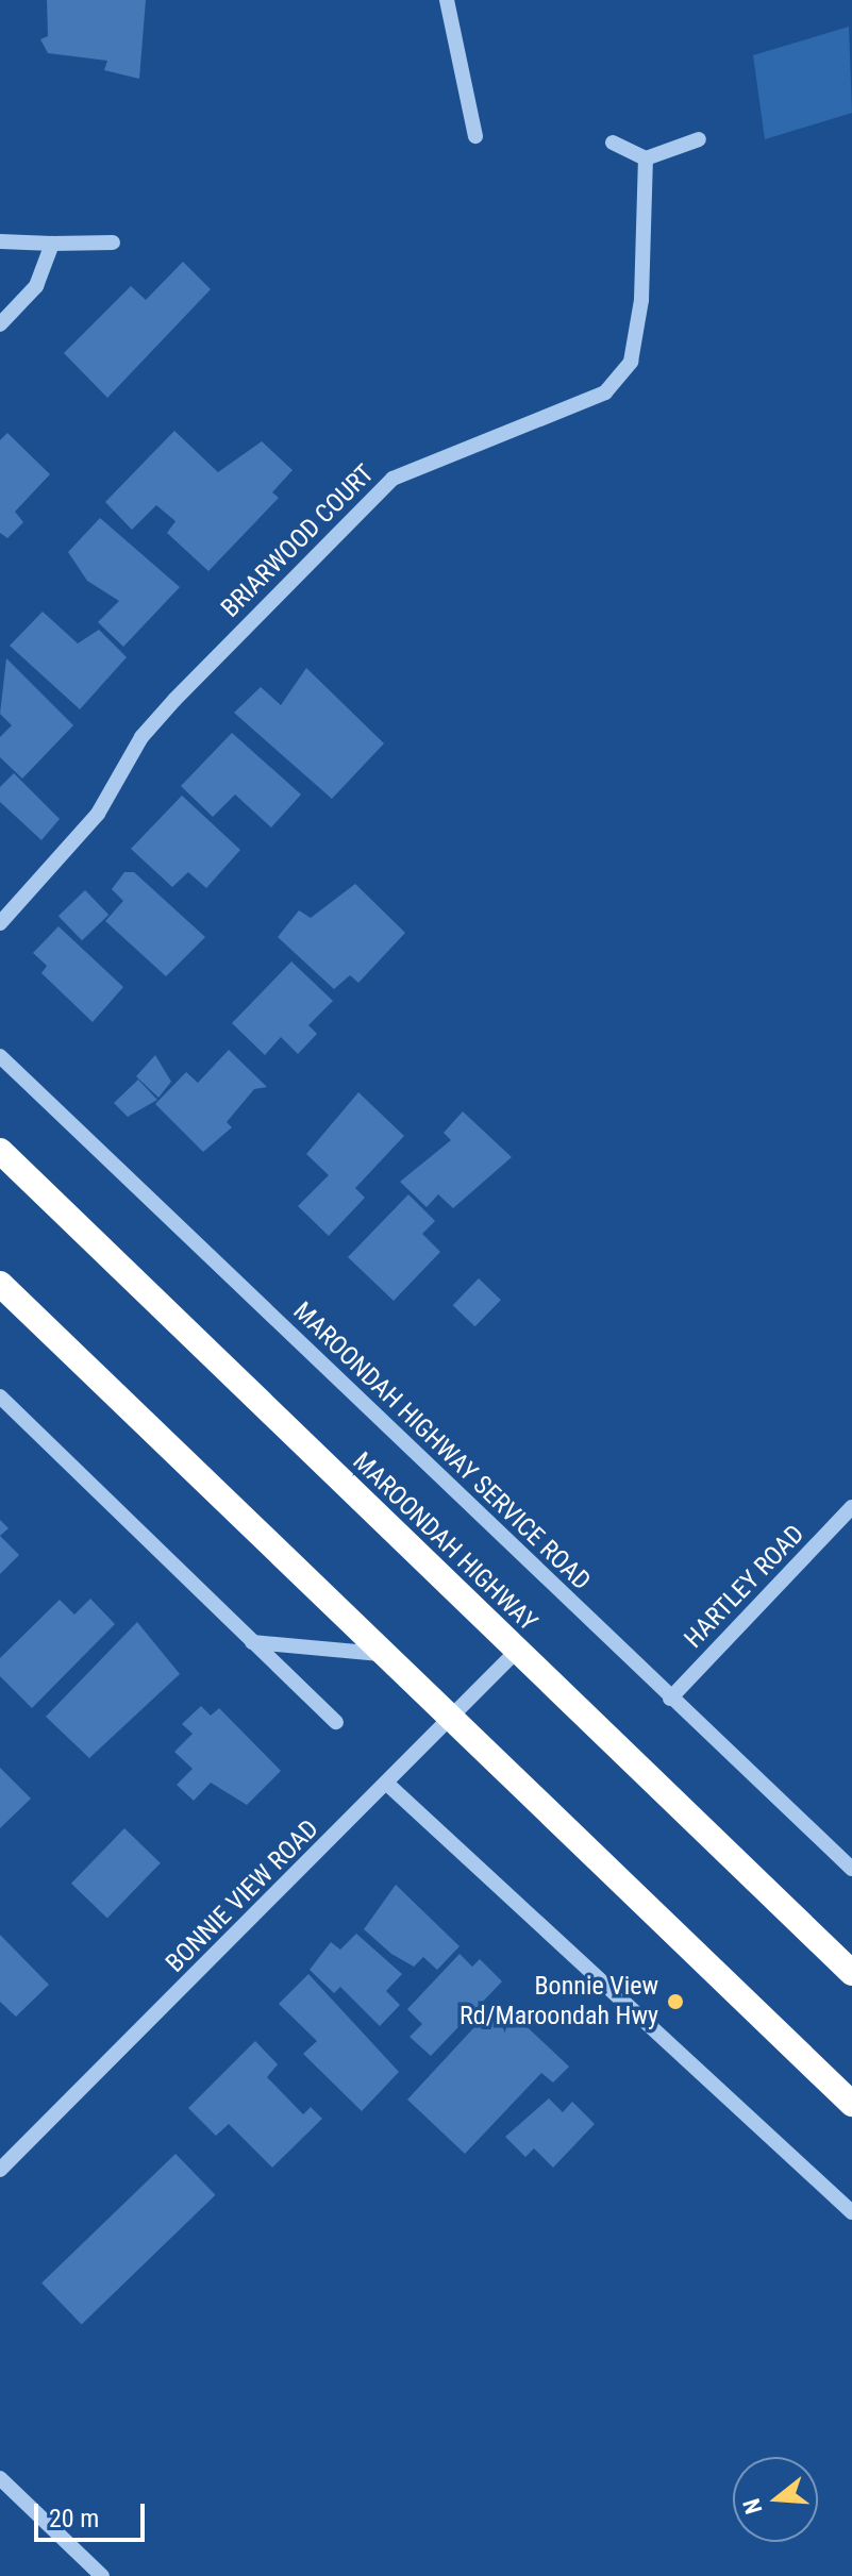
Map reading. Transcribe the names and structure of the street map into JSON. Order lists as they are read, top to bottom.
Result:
{
  "streets": {
    "highway": ["MAROONDAH HIGHWAY"],
    "street": [
      "BRIARWOOD COURT",
      "MAROONDAH HIGHWAY SERVICE ROAD",
      "HARTLEY ROAD",
      "BONNIE VIEW ROAD"
    ]
  },
  "crossings": [
    ["MAROONDAH HIGHWAY SERVICE ROAD", "HARTLEY ROAD"],
    ["MAROONDAH HIGHWAY", "BONNIE VIEW ROAD"]
  ],
  "places": ["Bonnie View Rd/Maroondah Hwy"],
  "scale_bar": "20 m",
  "north": "left"
}
